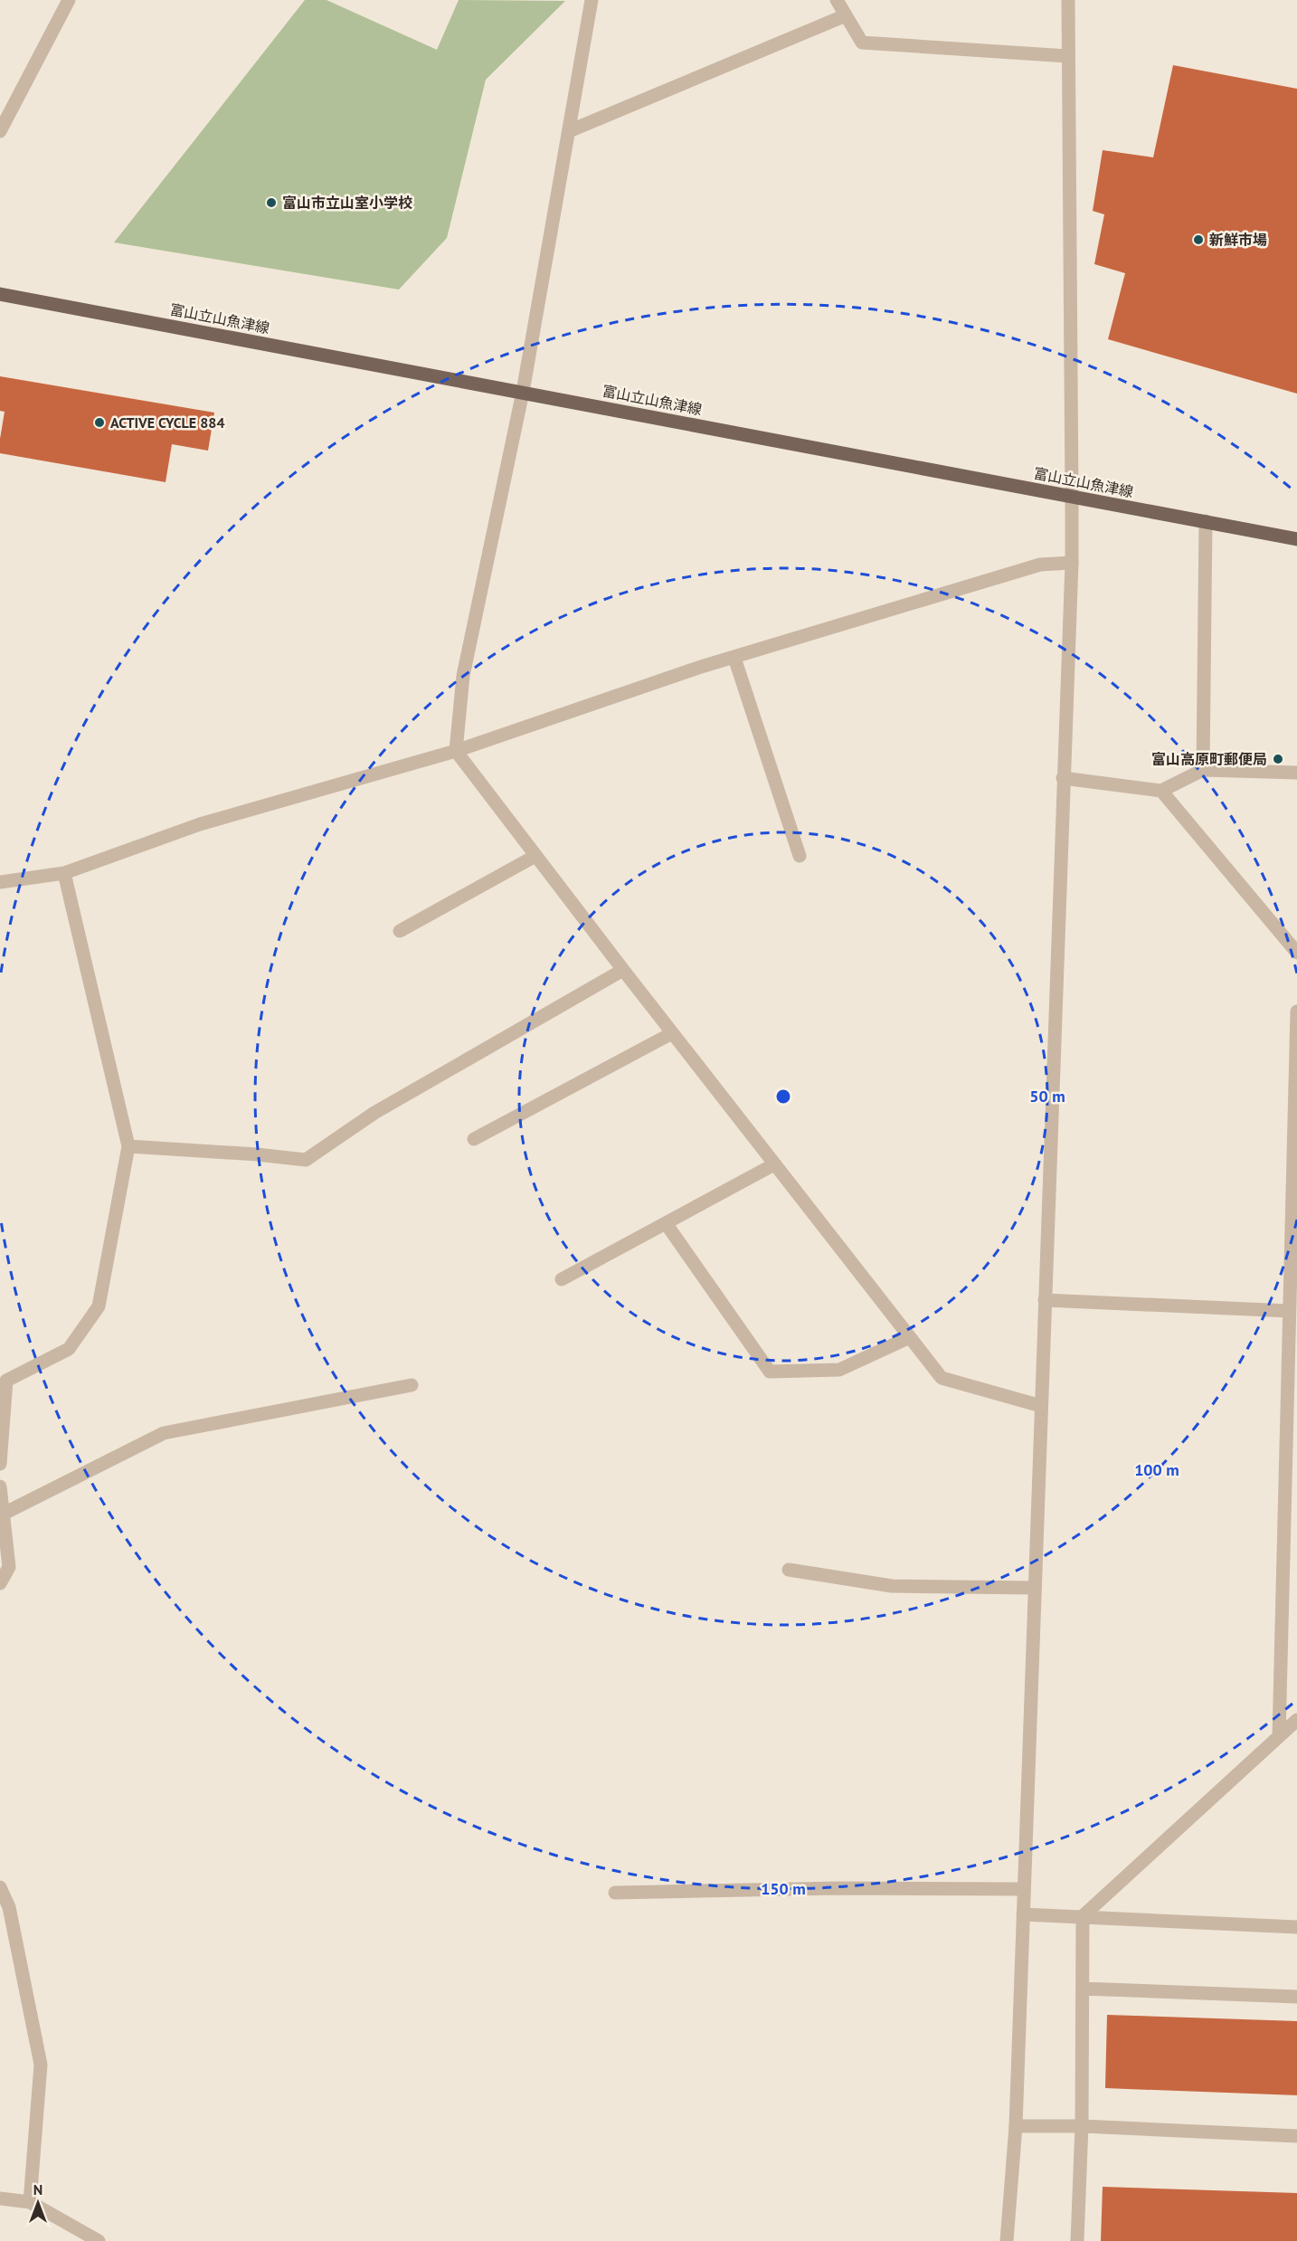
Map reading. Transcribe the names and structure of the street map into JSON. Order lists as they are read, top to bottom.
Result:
{
  "streets": {
    "main road": ["富山立山魚津線"]
  },
  "places": [
    "富山市立山室小学校",
    "新鮮市場",
    "ACTIVE CYCLE 884",
    "富山高原町郵便局"
  ],
  "north": "top",
  "rings": ["50 m", "100 m", "150 m"]
}
